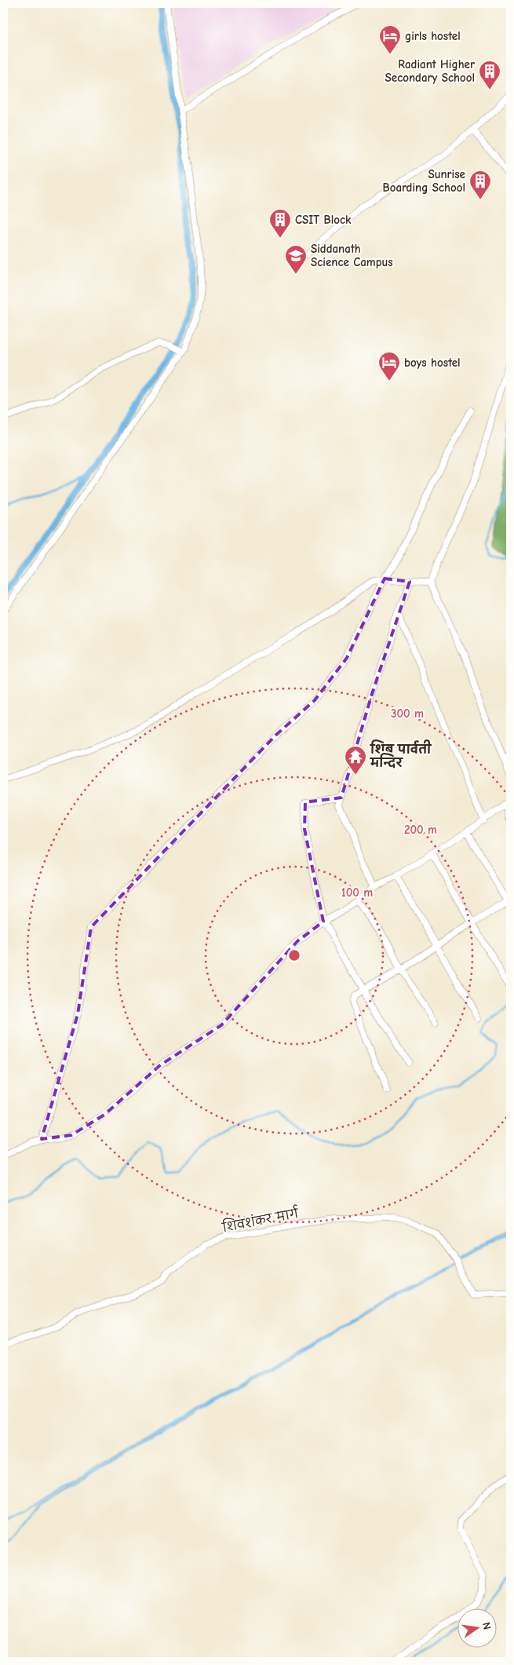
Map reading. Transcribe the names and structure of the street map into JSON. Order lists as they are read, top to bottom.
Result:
{
  "streets": {
    "street": ["शिवशंकर मार्ग"]
  },
  "places": {
    "hotel": ["girls hostel", "boys hostel"],
    "building": ["Radiant Higher Secondary School", "Sunrise Boarding School", "CSIT Block"],
    "school or university": ["Siddanath Science Campus"],
    "temple": ["शिब पार्वती मन्दिर"]
  },
  "north": "right",
  "rings": ["300 m", "200 m", "100 m"]
}
